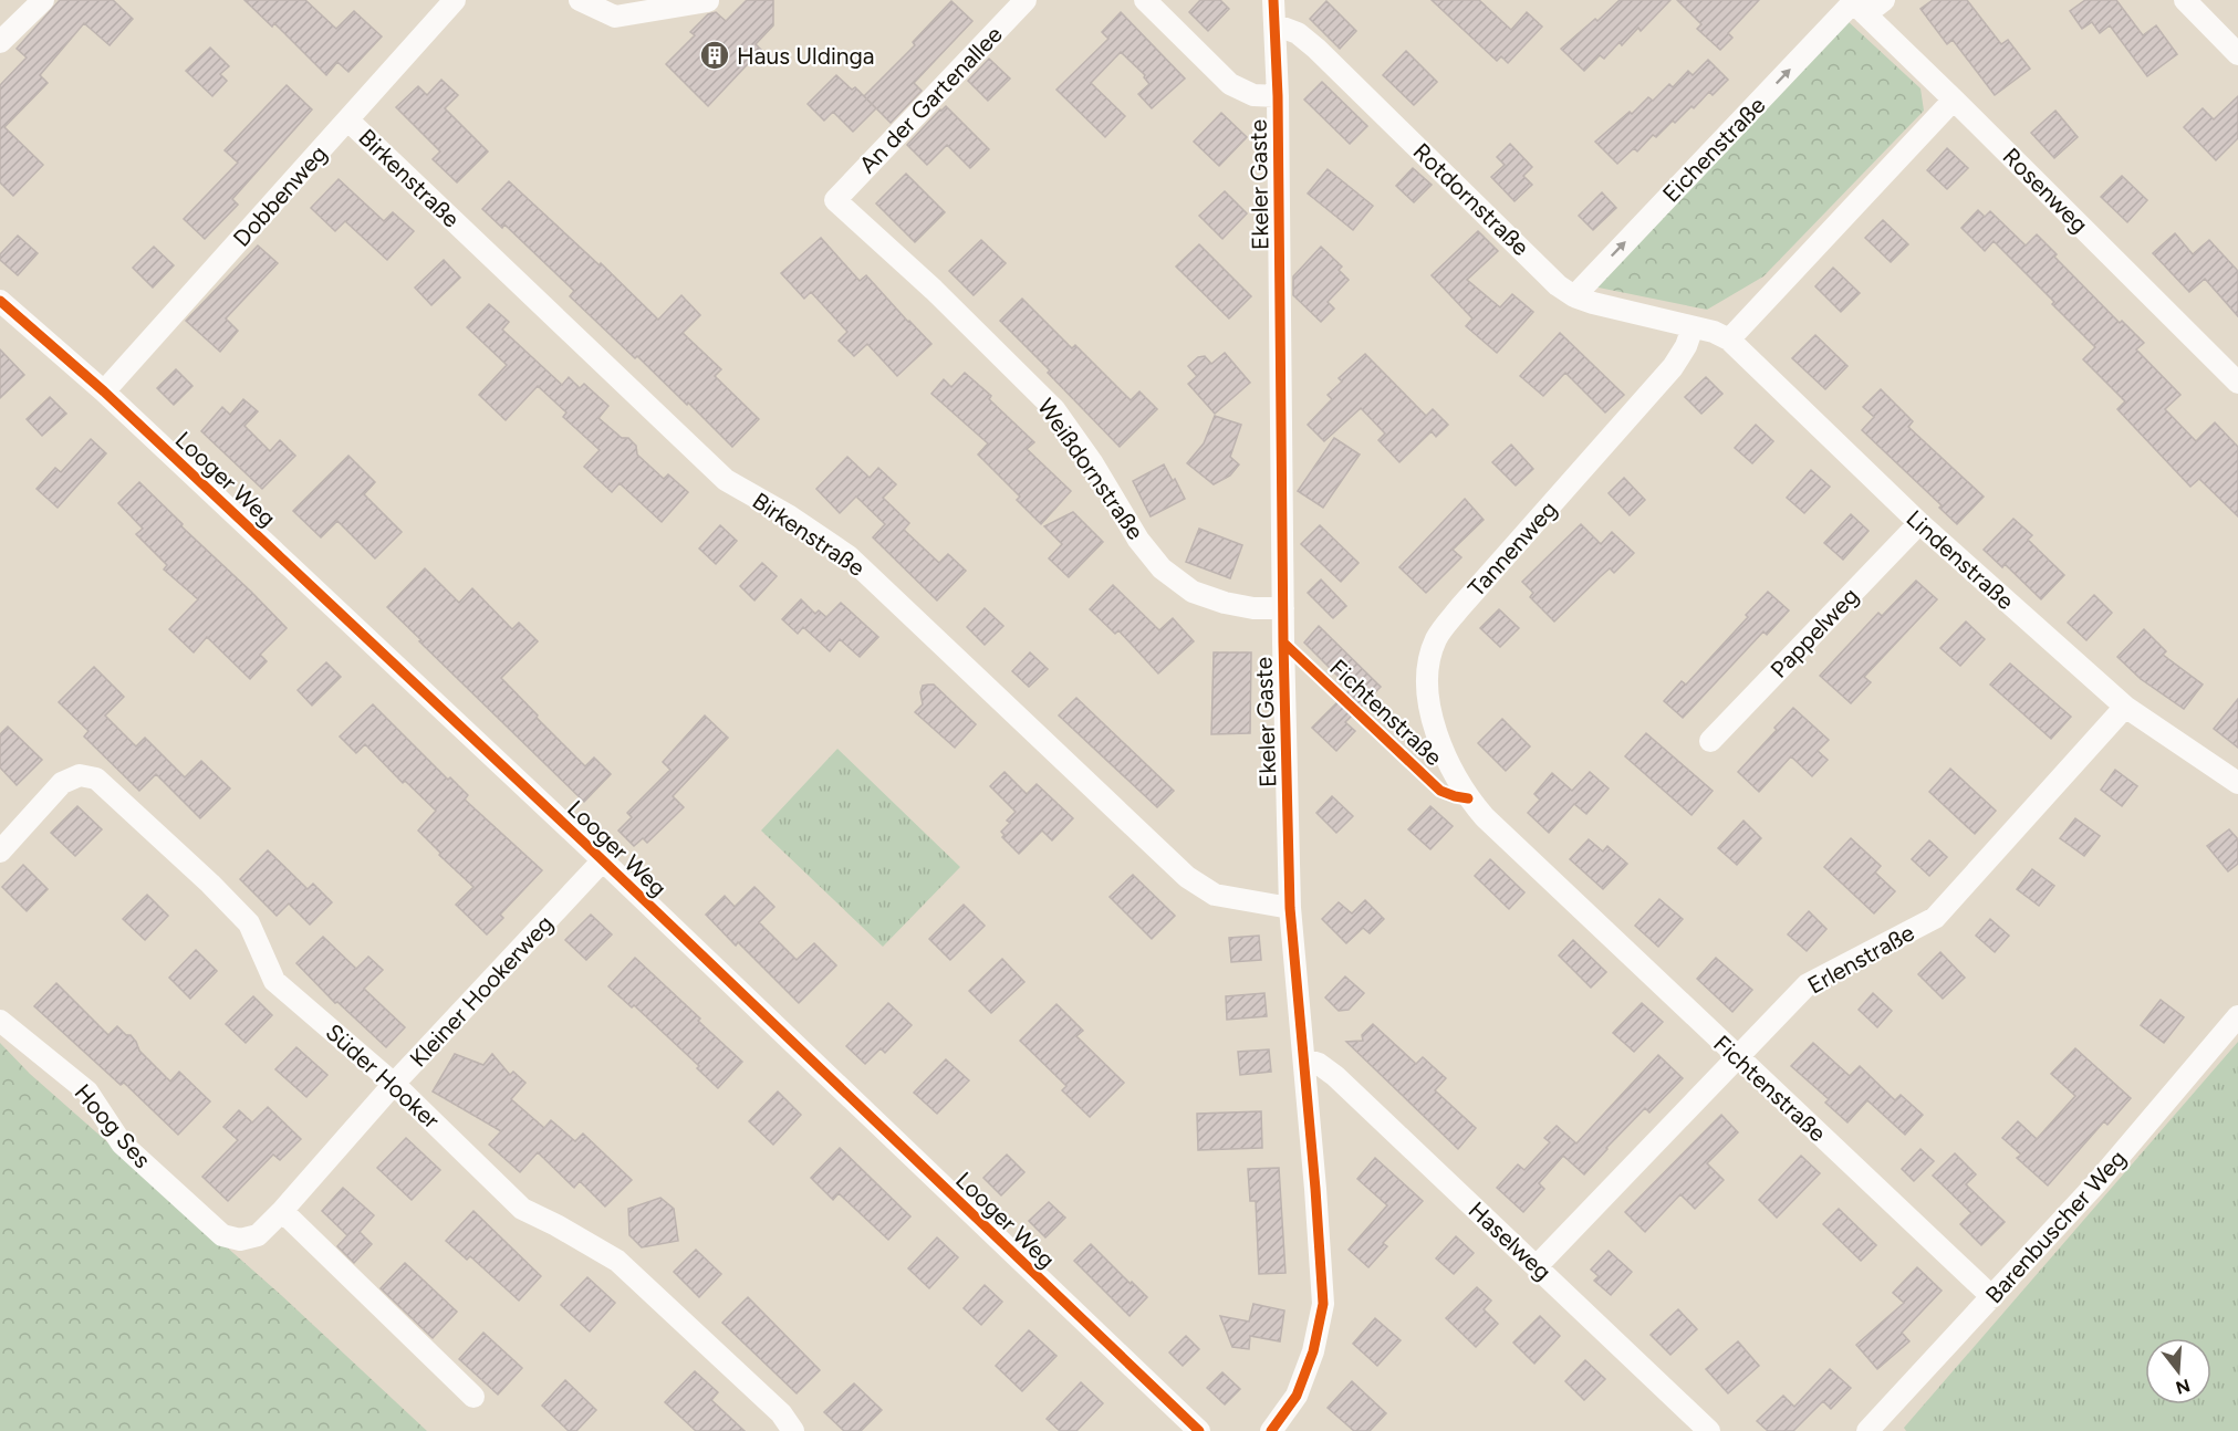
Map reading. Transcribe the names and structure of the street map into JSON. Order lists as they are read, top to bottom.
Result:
{
  "streets": {
    "street": [
      "An der Gartenallee",
      "Eichenstraße",
      "Birkenstraße",
      "Ekeler Gaste",
      "Rosenweg",
      "Dobbenweg",
      "Rotdornstraße",
      "Weißdornstraße",
      "Looger Weg",
      "Tannenweg",
      "Lindenstraße",
      "Pappelweg",
      "Fichtenstraße",
      "Erlenstraße",
      "Kleiner Hookerweg",
      "Süder Hooker",
      "Hoog Ses",
      "Barenbuscher Weg",
      "Haselweg"
    ]
  },
  "crossings": [
    ["An der Gartenallee", "Weißdornstraße"],
    ["Eichenstraße", "Rosenweg"],
    ["Eichenstraße", "Rotdornstraße"],
    ["Birkenstraße", "Ekeler Gaste"],
    ["Birkenstraße", "Dobbenweg"],
    ["Ekeler Gaste", "Rotdornstraße"],
    ["Ekeler Gaste", "Weißdornstraße"],
    ["Ekeler Gaste", "Haselweg"],
    ["Dobbenweg", "Looger Weg"],
    ["Rotdornstraße", "Tannenweg"],
    ["Rotdornstraße", "Lindenstraße"],
    ["Looger Weg", "Kleiner Hookerweg"],
    ["Tannenweg", "Lindenstraße"],
    ["Tannenweg", "Fichtenstraße"],
    ["Lindenstraße", "Pappelweg"],
    ["Lindenstraße", "Erlenstraße"],
    ["Fichtenstraße", "Erlenstraße"],
    ["Fichtenstraße", "Barenbuscher Weg"],
    ["Erlenstraße", "Haselweg"],
    ["Kleiner Hookerweg", "Süder Hooker"],
    ["Kleiner Hookerweg", "Hoog Ses"]
  ],
  "places": {
    "building": ["Haus Uldinga"]
  },
  "north": "bottom"
}
